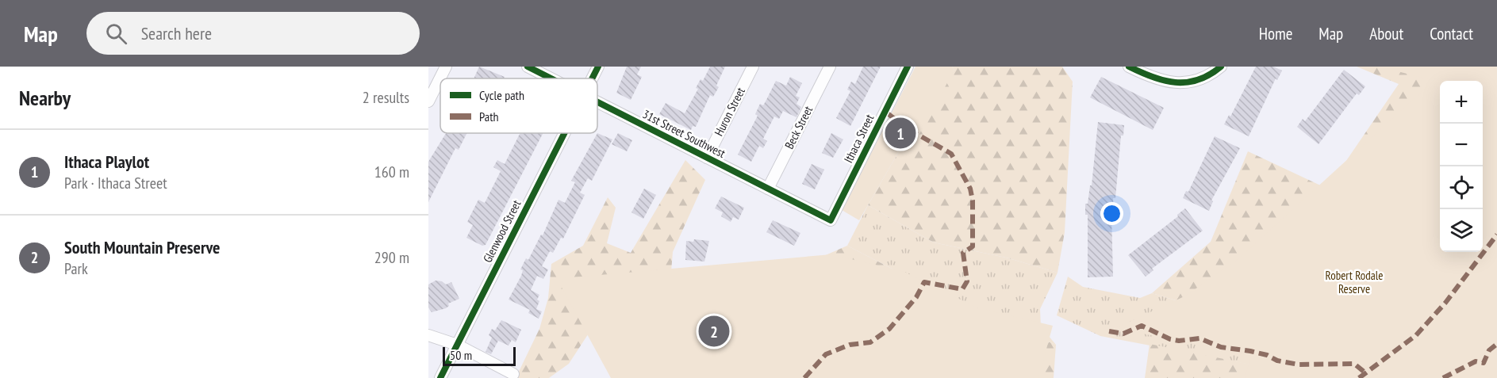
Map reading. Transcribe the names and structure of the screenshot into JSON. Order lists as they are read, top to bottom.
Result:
{
  "streets": {
    "street": [
      "Huron Street",
      "Beck Street",
      "31st Street Southwest",
      "Ithaca Street",
      "Glenwood Street"
    ]
  },
  "crossings": [
    ["Huron Street", "31st Street Southwest"],
    ["Beck Street", "31st Street Southwest"],
    ["31st Street Southwest", "Ithaca Street"]
  ],
  "parks": ["Robert Rodale Reserve"],
  "legend": ["Cycle path", "Path"],
  "scale_bar": "50 m",
  "page": {
    "header": "Map",
    "search": "Search here",
    "nav": [
      "Home",
      "Map",
      "About",
      "Contact"
    ],
    "heading": ["Nearby", "2 results"],
    "map_buttons": ["+", "−"],
    "pins": ["1", "2"],
    "list": [
      {
        "mark": "1",
        "name": "Ithaca Playlot",
        "note": "Park · Ithaca Street",
        "value": "160 m"
      },
      {
        "mark": "2",
        "name": "South Mountain Preserve",
        "note": "Park",
        "value": "290 m"
      }
    ],
    "scale": "50 m"
  }
}
